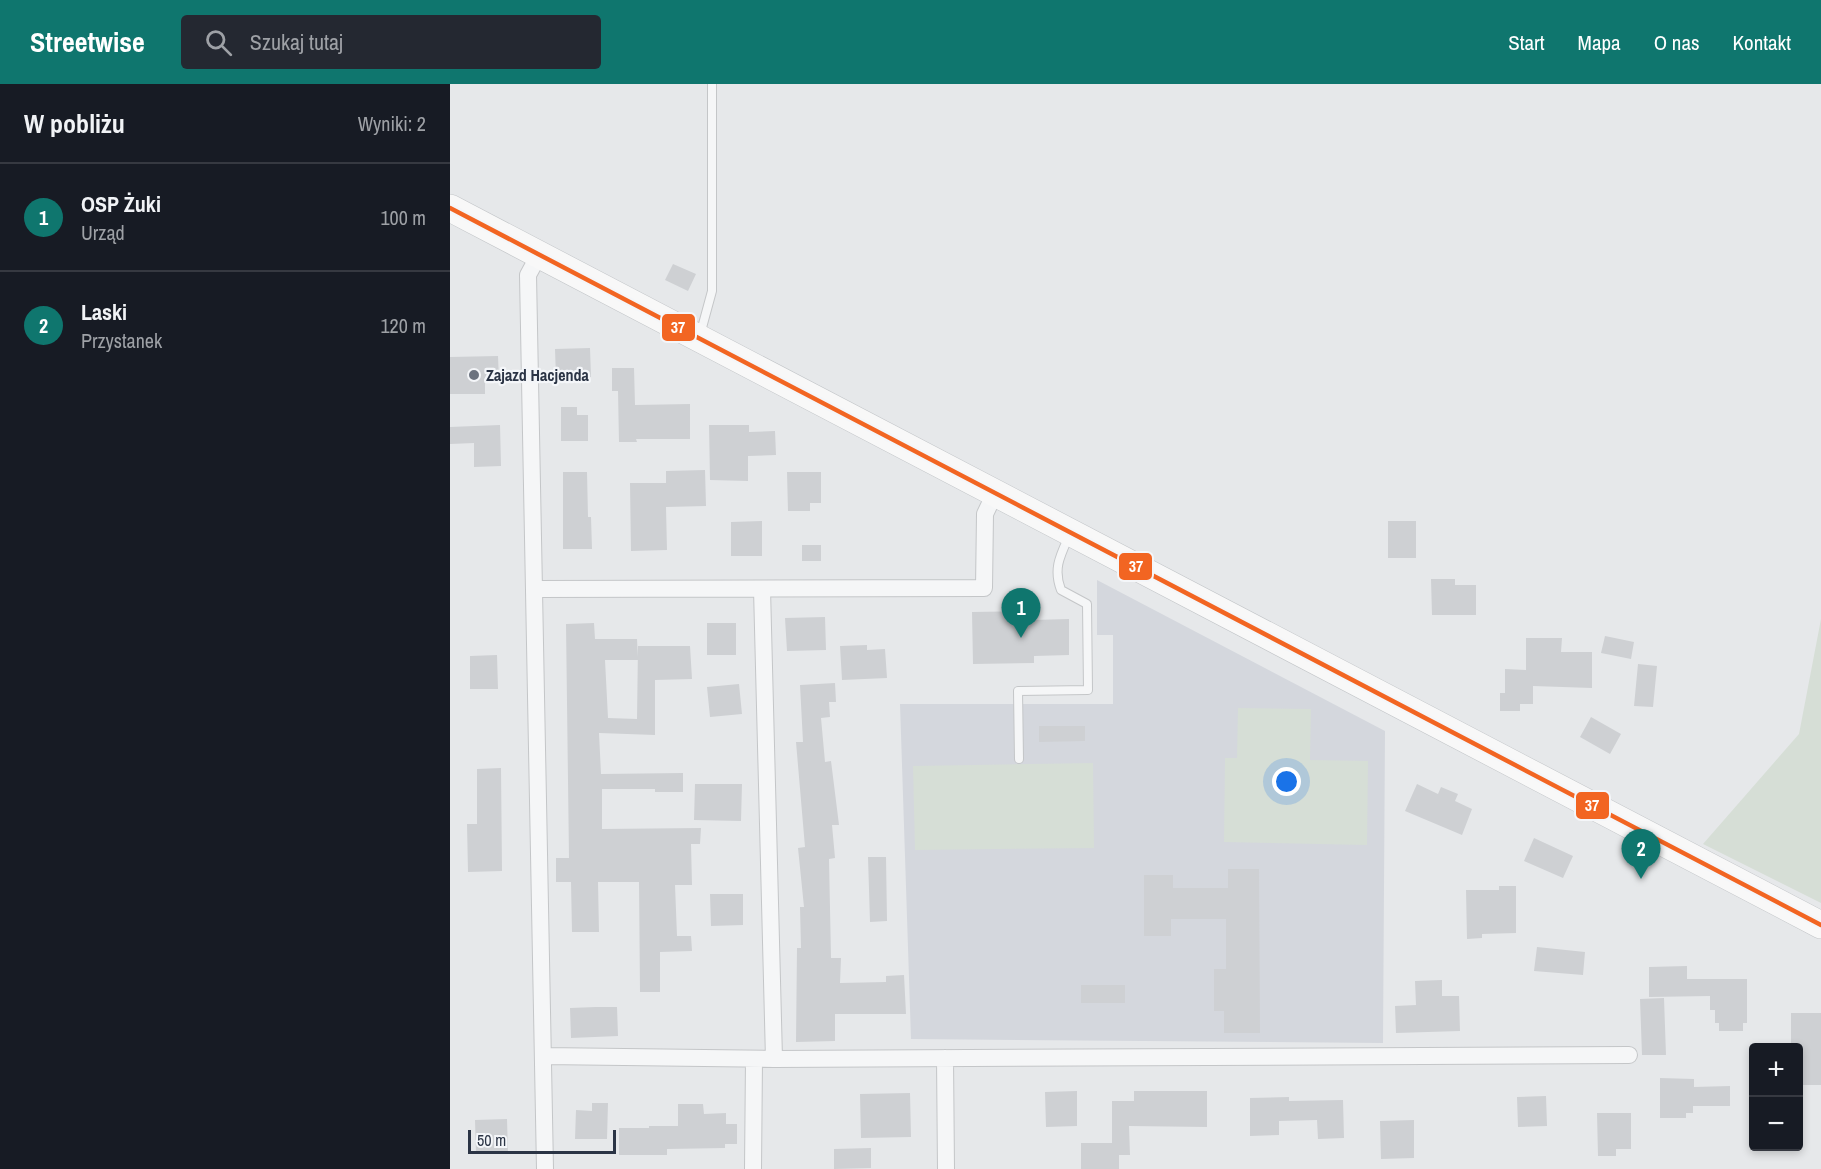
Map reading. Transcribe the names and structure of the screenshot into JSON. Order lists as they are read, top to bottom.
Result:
{
  "places": ["Zajazd Hacjenda"],
  "lines": ["transit line 37"],
  "scale_bar": "50 m",
  "page": {
    "header": "Streetwise",
    "search": "Szukaj tutaj",
    "nav": [
      "Start",
      "Mapa",
      "O nas",
      "Kontakt"
    ],
    "heading": ["W pobliżu", "Wyniki: 2"],
    "list": [
      {
        "mark": "1",
        "name": "OSP Żuki",
        "note": "Urząd",
        "value": "100 m"
      },
      {
        "mark": "2",
        "name": "Laski",
        "note": "Przystanek",
        "value": "120 m"
      }
    ],
    "pins": ["1", "2"],
    "map_buttons": ["+", "−"],
    "scale": "50 m"
  }
}
